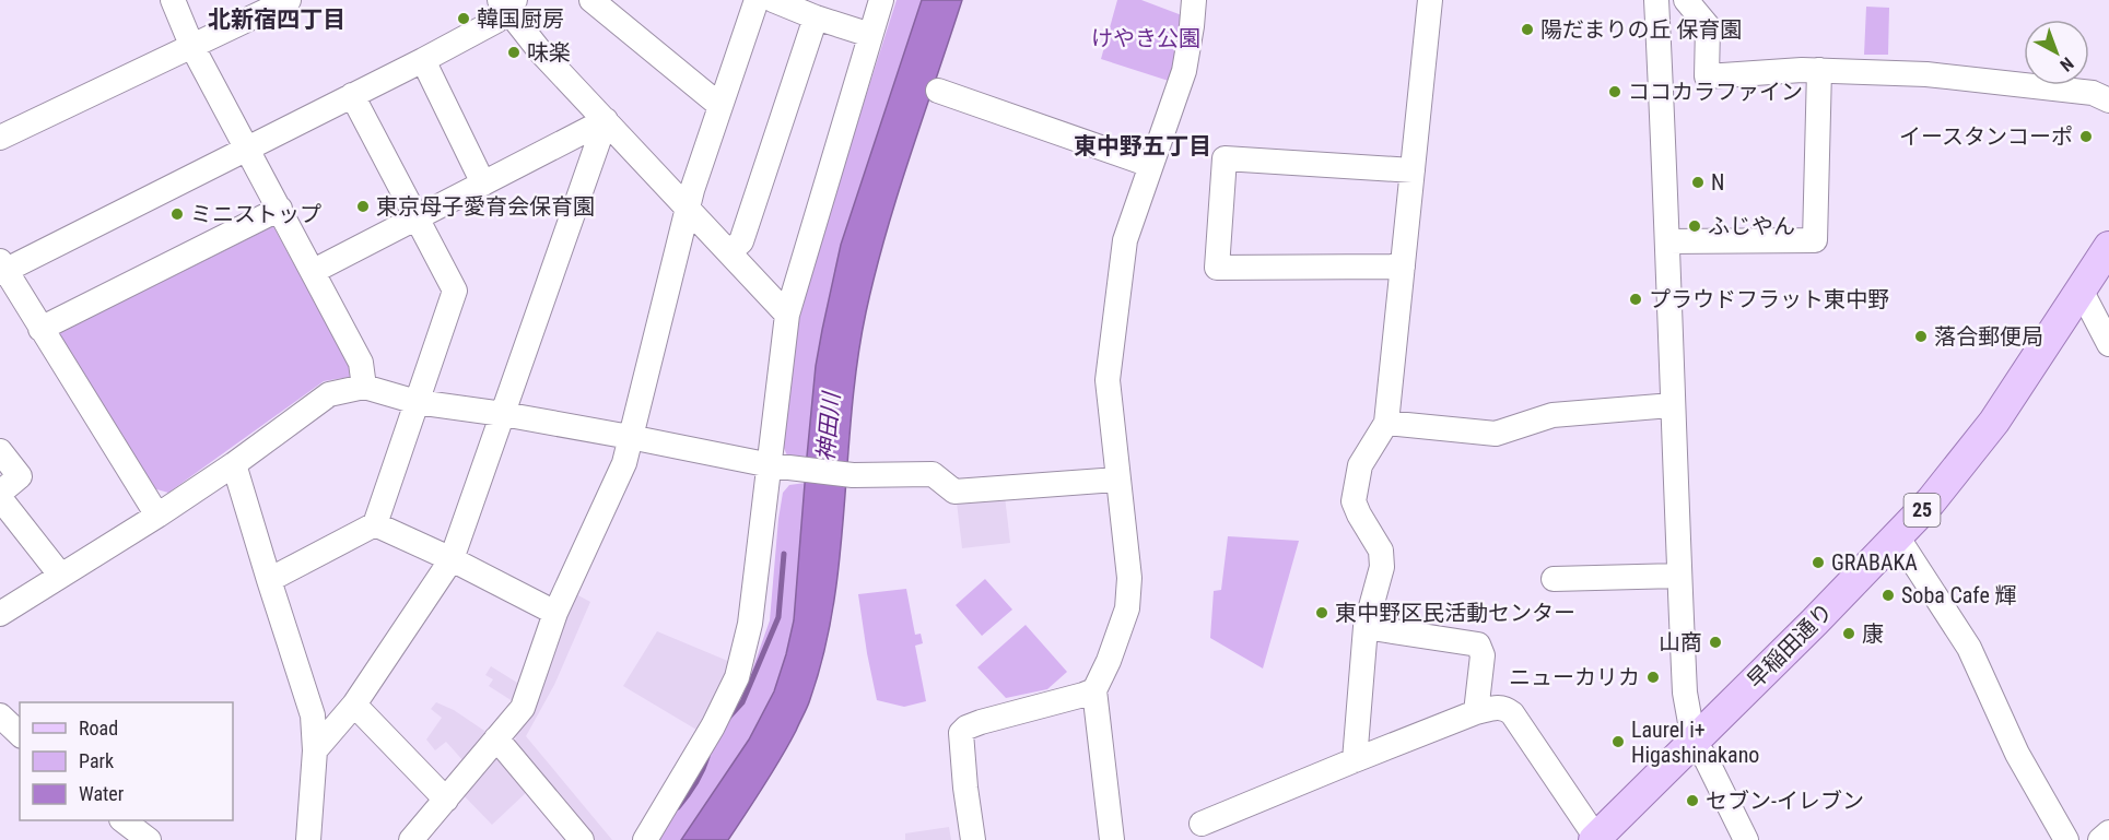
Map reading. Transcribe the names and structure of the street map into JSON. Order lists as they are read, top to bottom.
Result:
{
  "streets": {
    "main road": ["25", "早稲田通り"]
  },
  "districts": ["北新宿四丁目", "東中野五丁目"],
  "water": ["神田川"],
  "parks": ["けやき公園"],
  "places": [
    "韓国厨房",
    "陽だまりの丘 保育園",
    "味楽",
    "ココカラファイン",
    "イースタンコーポ",
    "N",
    "東京母子愛育会保育園",
    "ミニストップ",
    "ふじやん",
    "プラウドフラット東中野",
    "落合郵便局",
    "GRABAKA",
    "Soba Cafe 輝",
    "東中野区民活動センター",
    "康",
    "山商",
    "ニューカリカ",
    "Laurel i+ Higashinakano",
    "セブン-イレブン"
  ],
  "legend": ["Road", "Park", "Water"],
  "north": "bottom right"
}
